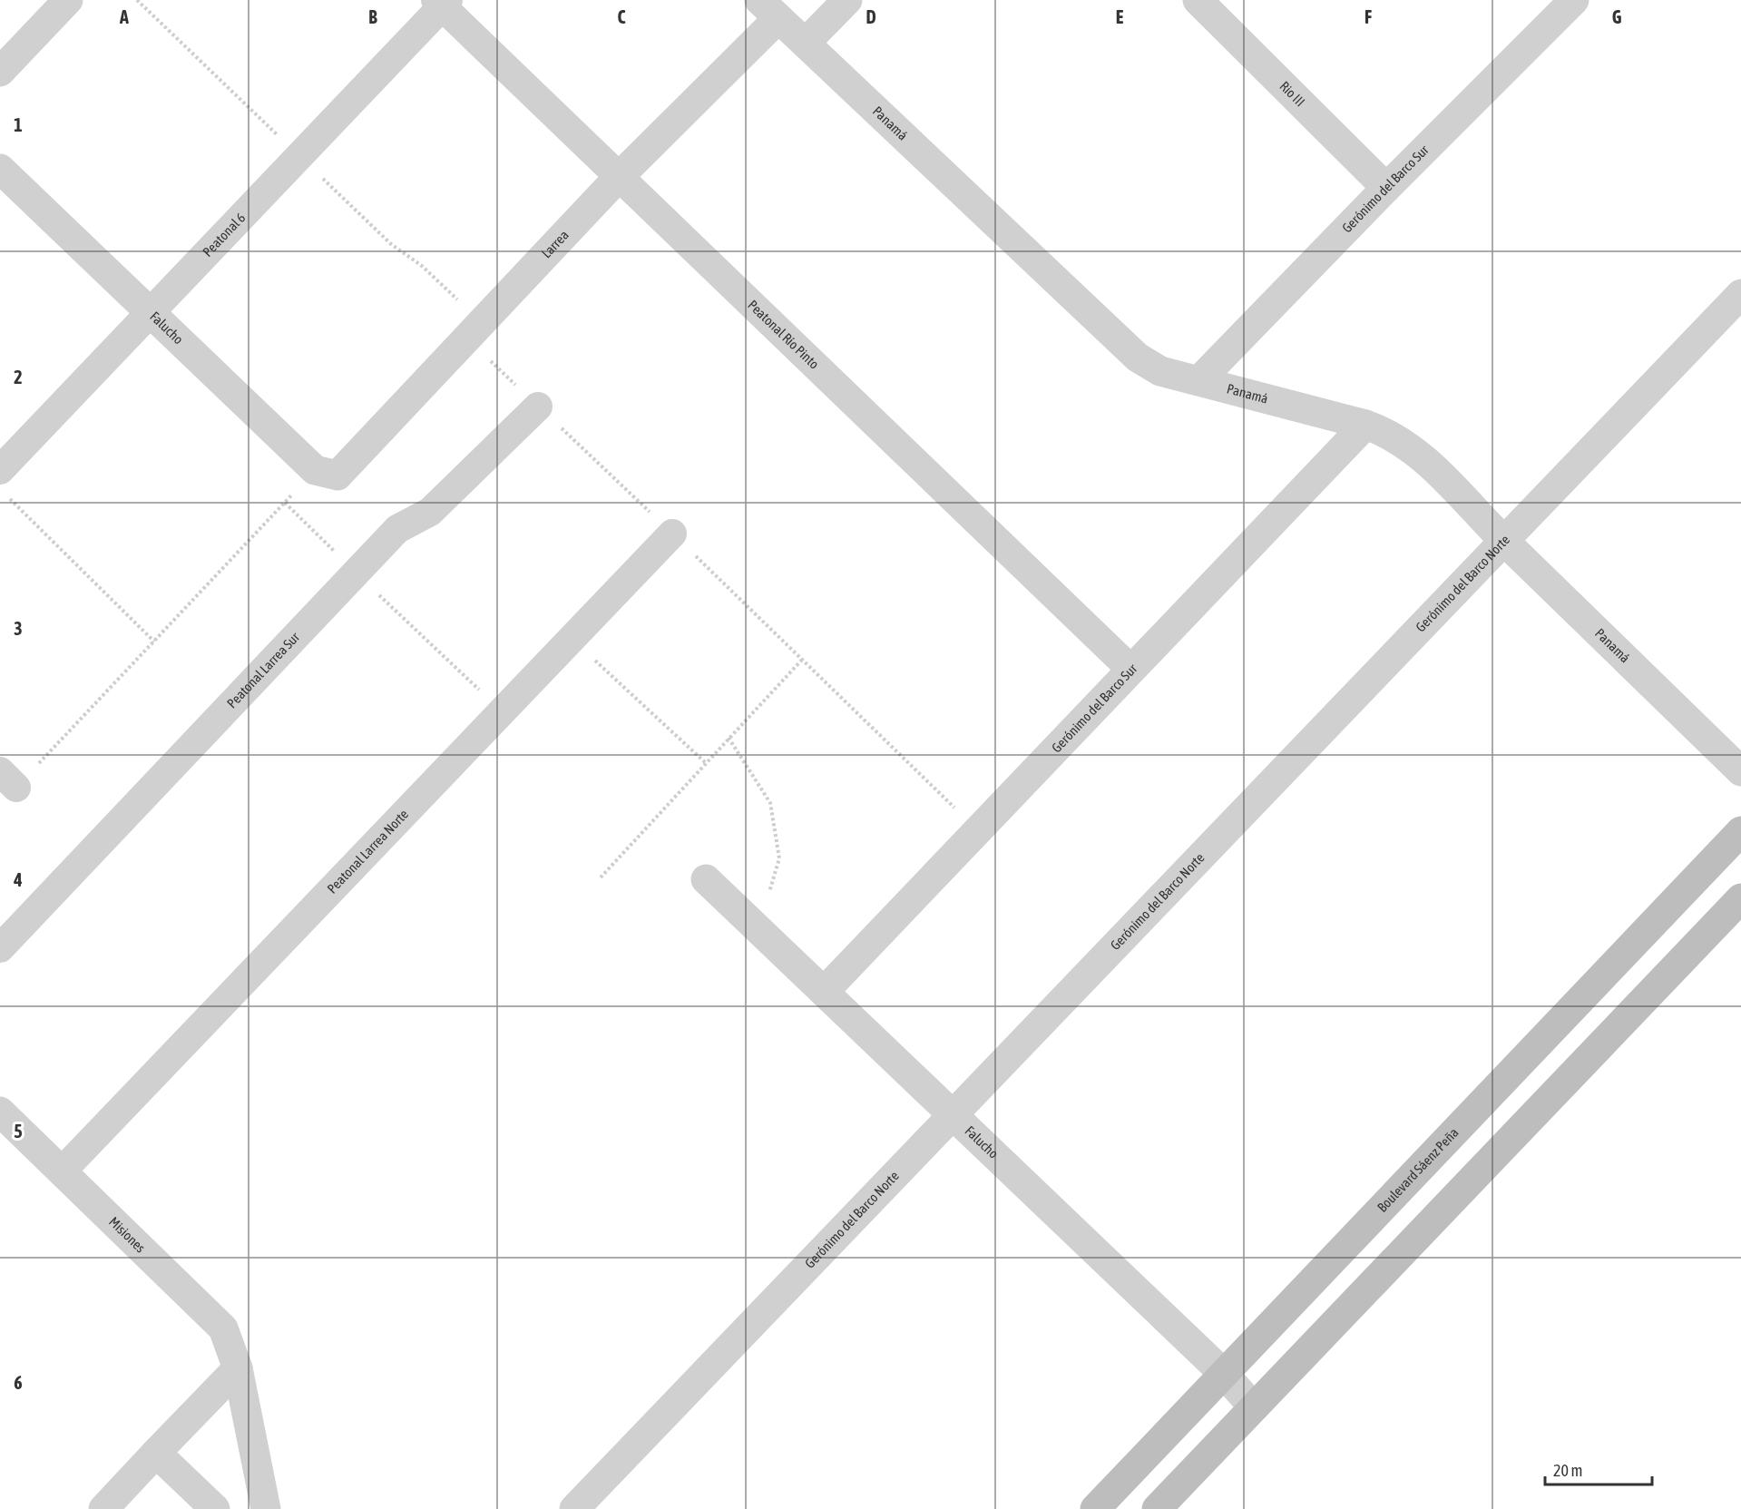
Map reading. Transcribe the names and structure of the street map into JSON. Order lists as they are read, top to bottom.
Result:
{
  "streets": {
    "main road": ["Boulevard Sáenz Peña"],
    "street": [
      "Rio III",
      "Panamá",
      "Gerónimo del Barco Sur",
      "Peatonal 6",
      "Larrea",
      "Falucho",
      "Peatonal Río Pinto",
      "Gerónimo del Barco Norte",
      "Peatonal Larrea Sur",
      "Peatonal Larrea Norte",
      "Misiones"
    ]
  },
  "crossings": [
    ["Rio III", "Gerónimo del Barco Sur"],
    ["Panamá", "Gerónimo del Barco Sur"],
    ["Panamá", "Larrea"],
    ["Panamá", "Gerónimo del Barco Norte"],
    ["Gerónimo del Barco Sur", "Falucho"],
    ["Gerónimo del Barco Sur", "Peatonal Río Pinto"],
    ["Peatonal 6", "Falucho"],
    ["Peatonal 6", "Peatonal Río Pinto"],
    ["Larrea", "Falucho"],
    ["Larrea", "Peatonal Río Pinto"],
    ["Falucho", "Gerónimo del Barco Norte"],
    ["Falucho", "Boulevard Sáenz Peña"],
    ["Peatonal Larrea Norte", "Misiones"]
  ],
  "scale_bar": "20 m",
  "grid": {
    "columns": [
      "A",
      "B",
      "C",
      "D",
      "E",
      "F",
      "G"
    ],
    "rows": [
      "1",
      "2",
      "3",
      "4",
      "5",
      "6"
    ]
  }
}
